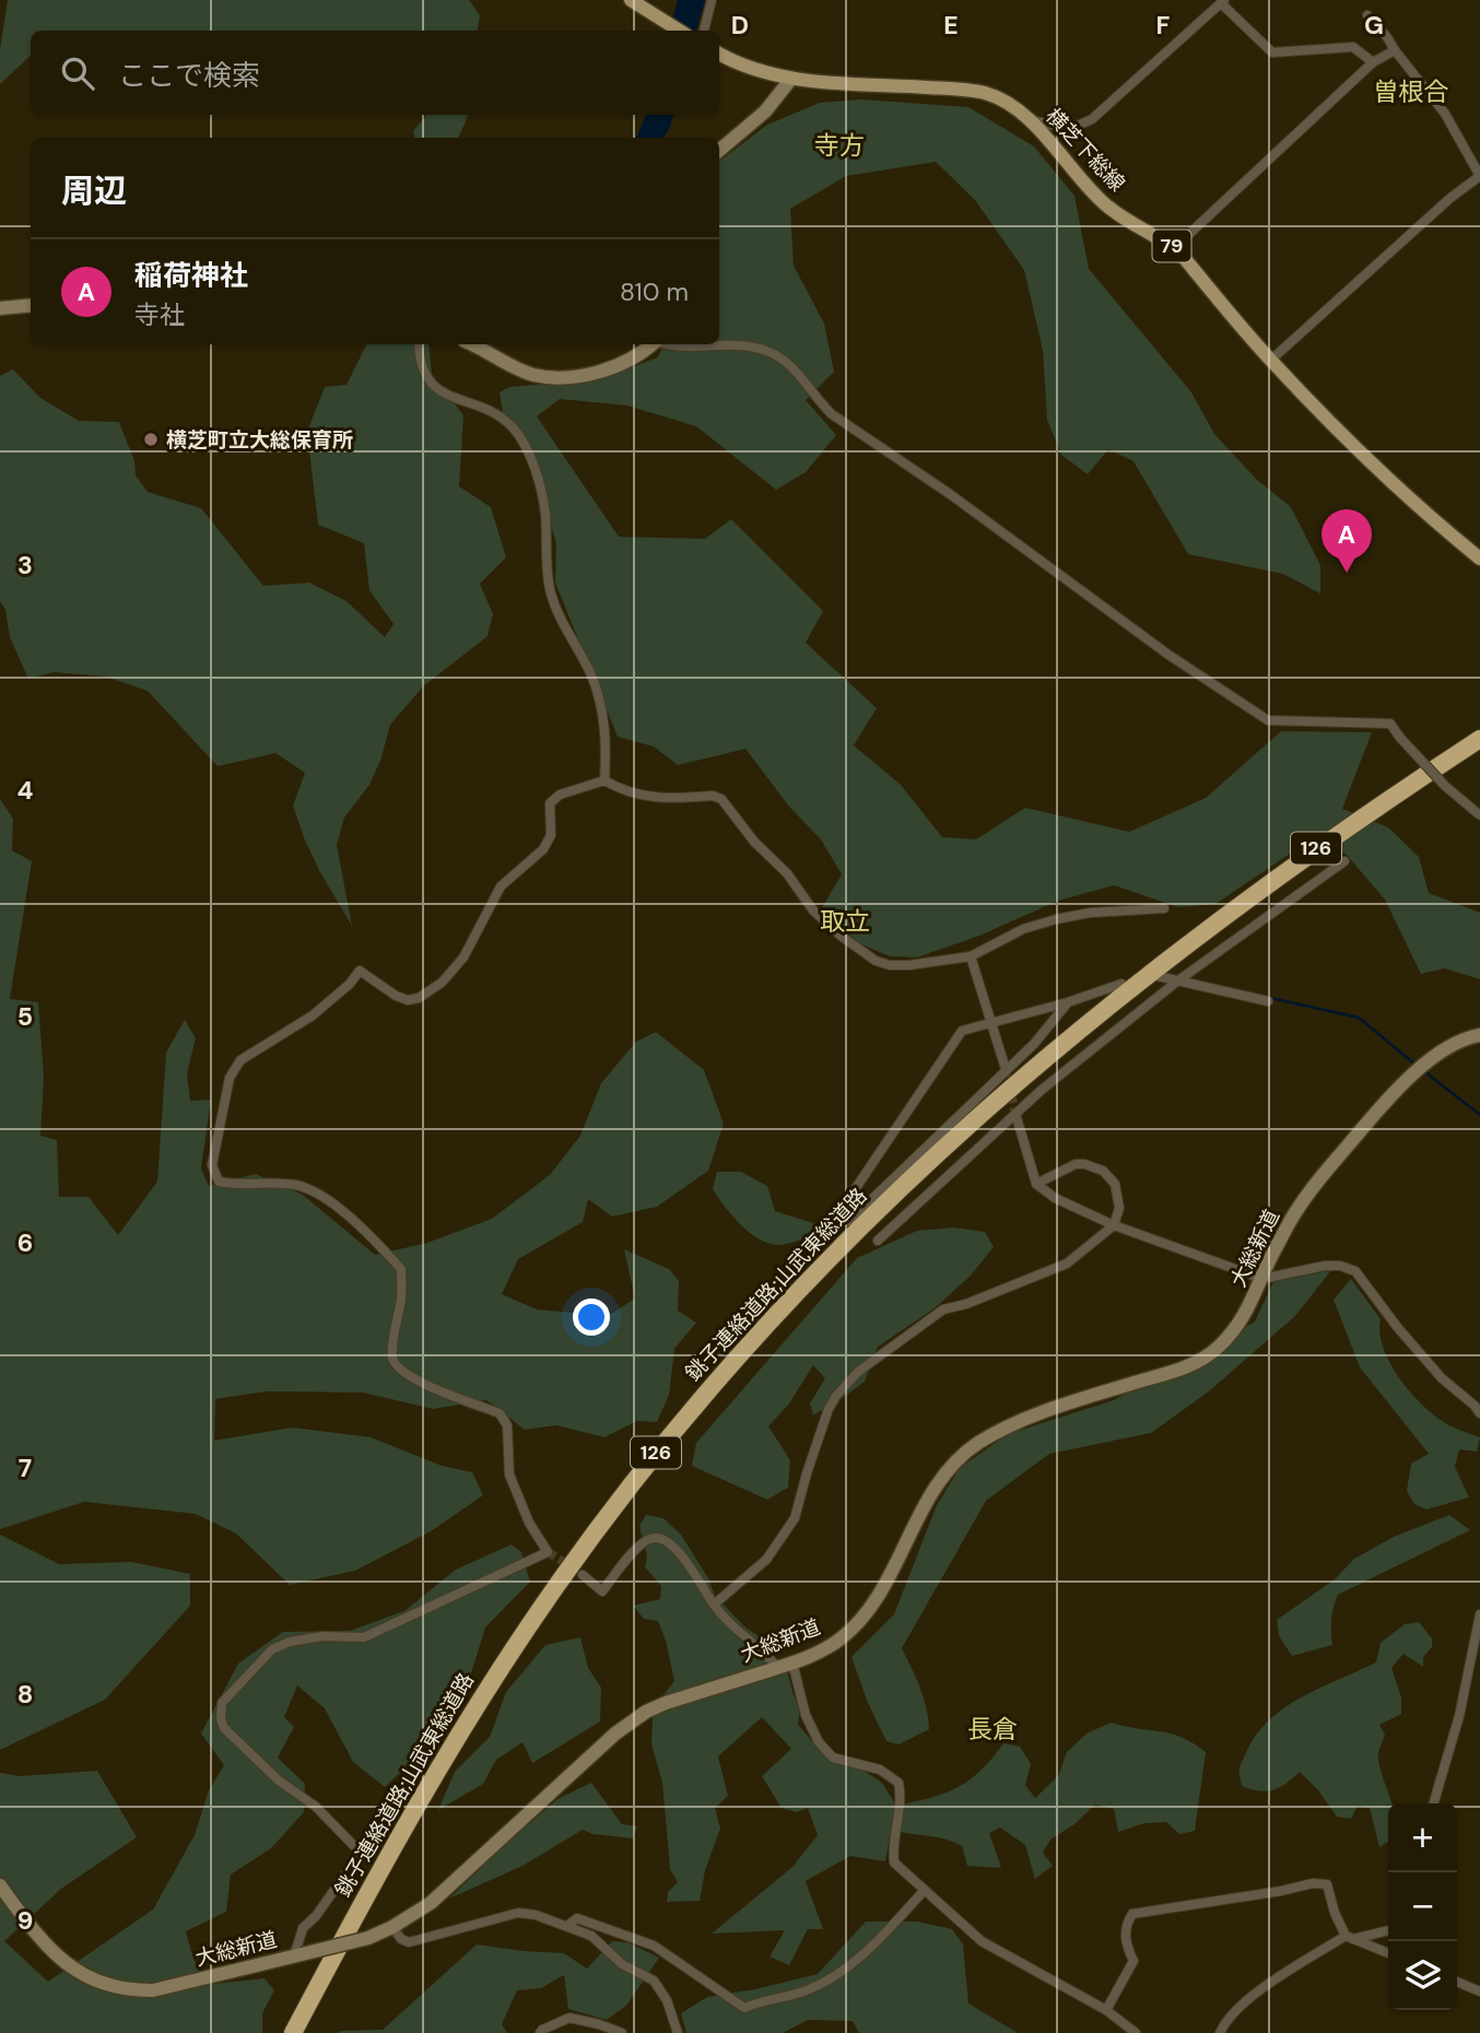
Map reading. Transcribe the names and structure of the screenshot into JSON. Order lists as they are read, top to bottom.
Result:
{
  "streets": {
    "highway": ["126", "銚子連絡道路;山武東総道路"],
    "main road": ["横芝下総線", "79"],
    "street": ["大総新道"]
  },
  "districts": [
    "曽根合",
    "寺方",
    "取立",
    "長倉"
  ],
  "places": ["横芝町立大総保育所"],
  "page": {
    "search": "ここで検索",
    "heading": "周辺",
    "list": [
      {
        "mark": "A",
        "name": "稲荷神社",
        "note": "寺社",
        "value": "810 m"
      }
    ],
    "pins": "A",
    "map_buttons": ["+", "−"]
  },
  "grid": {
    "columns": [
      "D",
      "E",
      "F",
      "G"
    ],
    "rows": [
      "3",
      "4",
      "5",
      "6",
      "7",
      "8",
      "9"
    ]
  }
}
